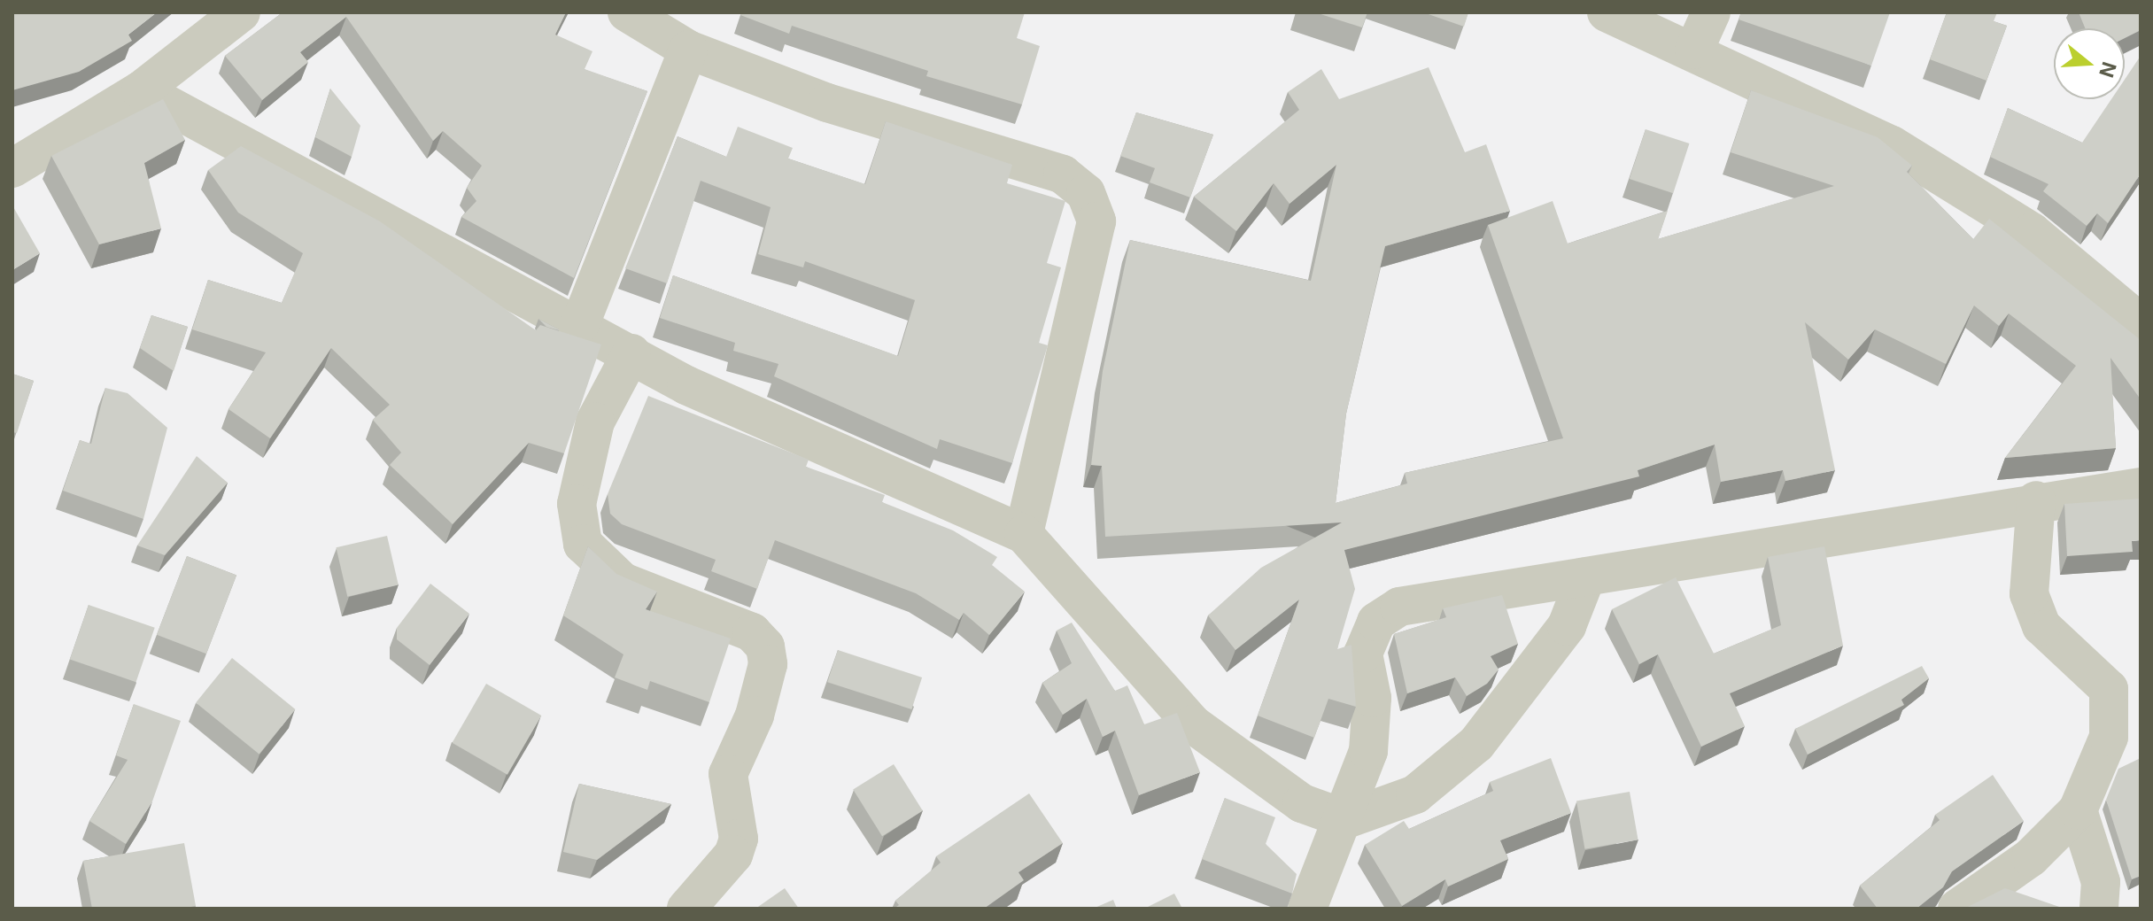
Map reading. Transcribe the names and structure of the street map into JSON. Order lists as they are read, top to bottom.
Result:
{
  "north": "right"
}
